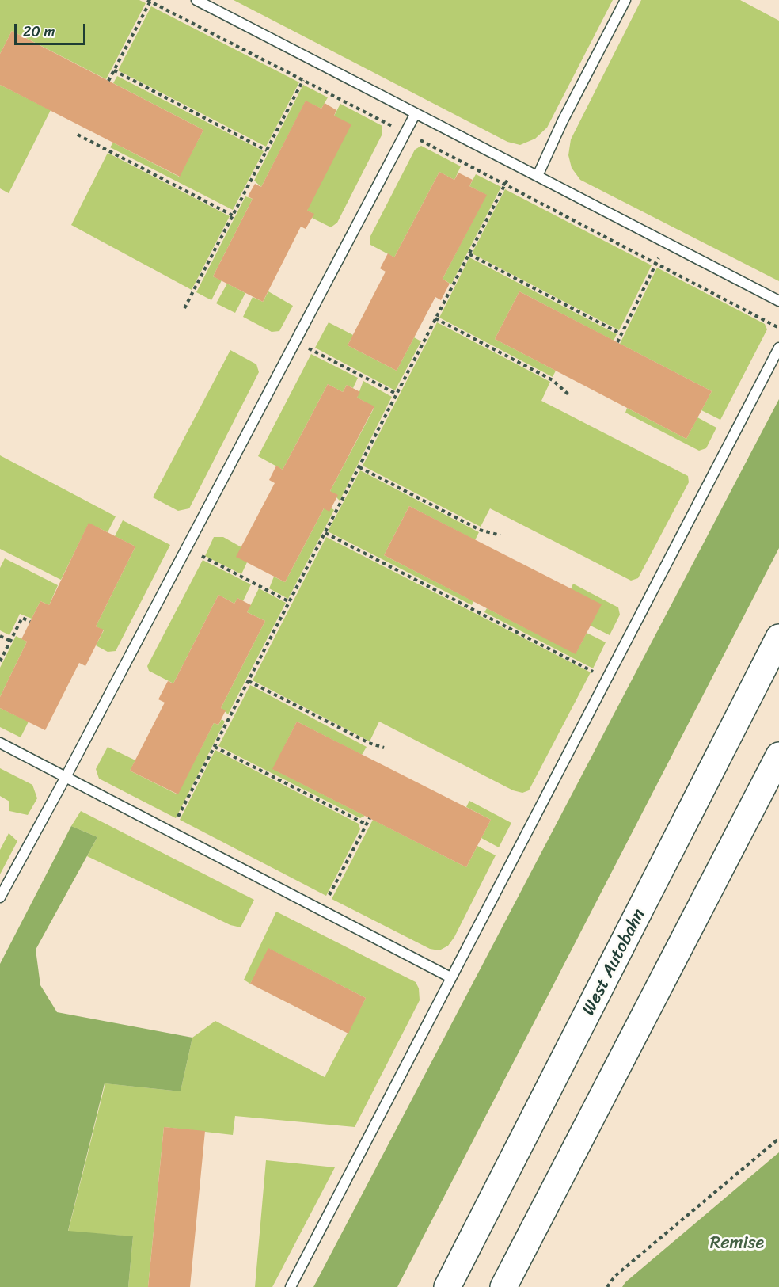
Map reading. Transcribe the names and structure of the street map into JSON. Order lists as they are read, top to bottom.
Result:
{
  "streets": {
    "highway": ["West Autobahn"]
  },
  "parks": ["Remise"],
  "scale_bar": "20 m"
}
